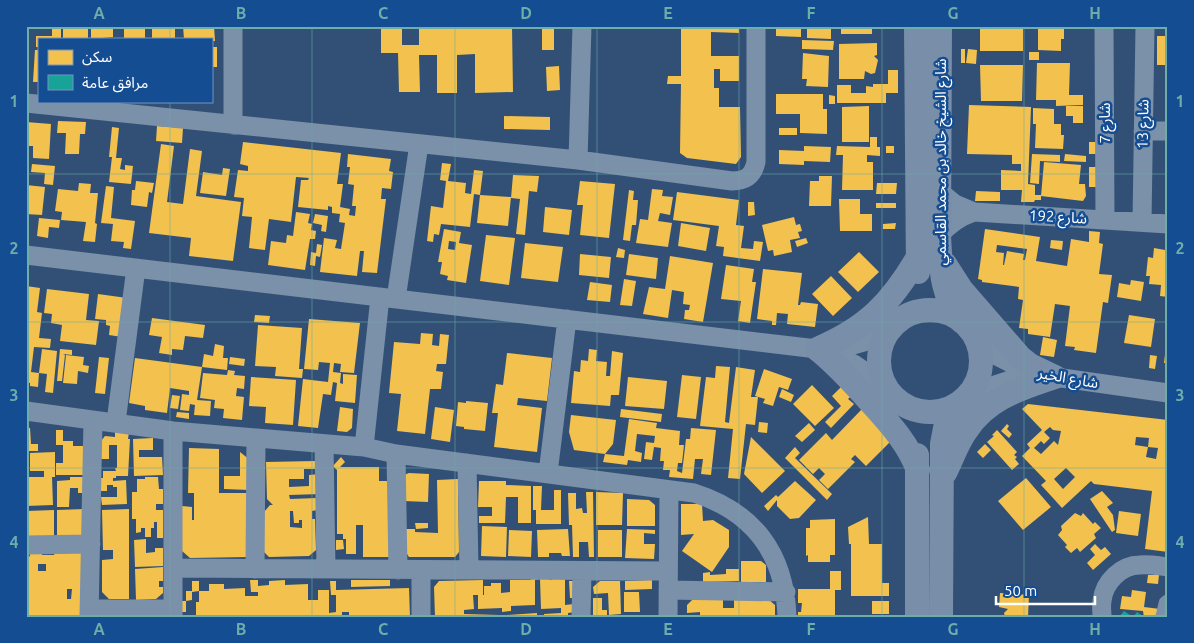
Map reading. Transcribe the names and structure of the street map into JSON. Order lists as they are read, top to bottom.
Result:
{
  "streets": {
    "main road": ["شارع الشيخ خالد بن محمد القاسمي"],
    "street": [
      "شارع 7",
      "شارع 13",
      "شارع 192",
      "شارع الخير"
    ]
  },
  "crossings": [
    ["شارع 7", "شارع 192"],
    ["شارع 13", "شارع 192"],
    ["شارع الشيخ خالد بن محمد القاسمي", "شارع 192"],
    ["شارع الشيخ خالد بن محمد القاسمي", "شارع الخير"]
  ],
  "legend": ["سكن", "مرافق عامة"],
  "scale_bar": "50 m",
  "grid": {
    "columns": [
      "A",
      "B",
      "C",
      "D",
      "E",
      "F",
      "G",
      "H"
    ],
    "rows": [
      "1",
      "2",
      "3",
      "4"
    ]
  }
}
